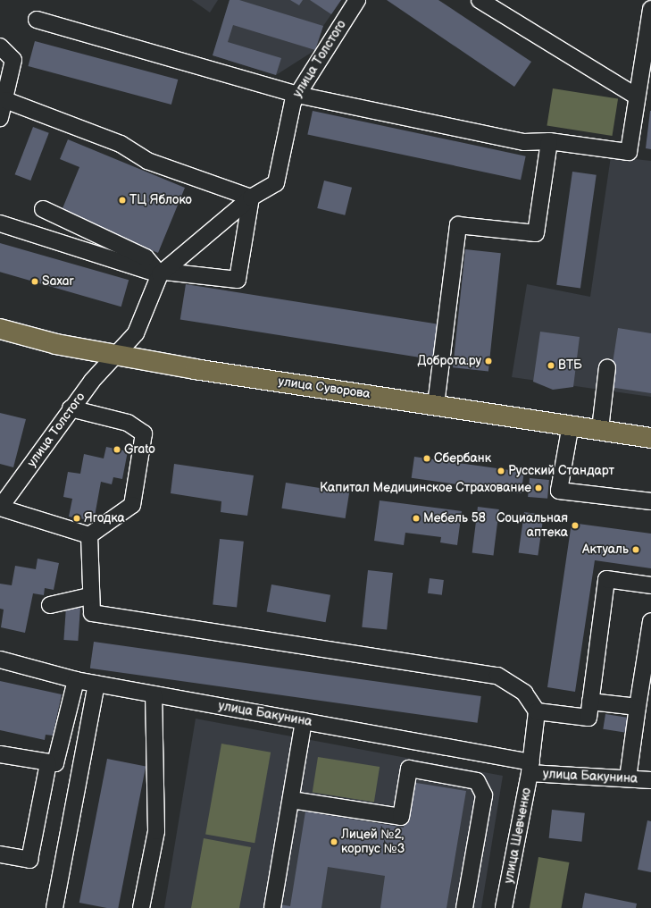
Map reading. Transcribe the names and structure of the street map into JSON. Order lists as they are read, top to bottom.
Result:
{
  "streets": {
    "main road": ["улица Суворова"],
    "street": ["улица Толстого", "улица Бакунина", "улица Шевченко"]
  },
  "crossings": [
    ["улица Толстого", "улица Суворова"],
    ["улица Бакунина", "улица Шевченко"]
  ],
  "places": [
    "ТЦ Яблоко",
    "Saxar",
    "Доброта.ру",
    "ВТБ",
    "Grato",
    "Сбербанк",
    "Русский Стандарт",
    "Капитал Медицинское Страхование",
    "Ягодка",
    "Мебель 58",
    "Социальная аптека",
    "Актуаль",
    "Лицей №2, корпус №3"
  ]
}
